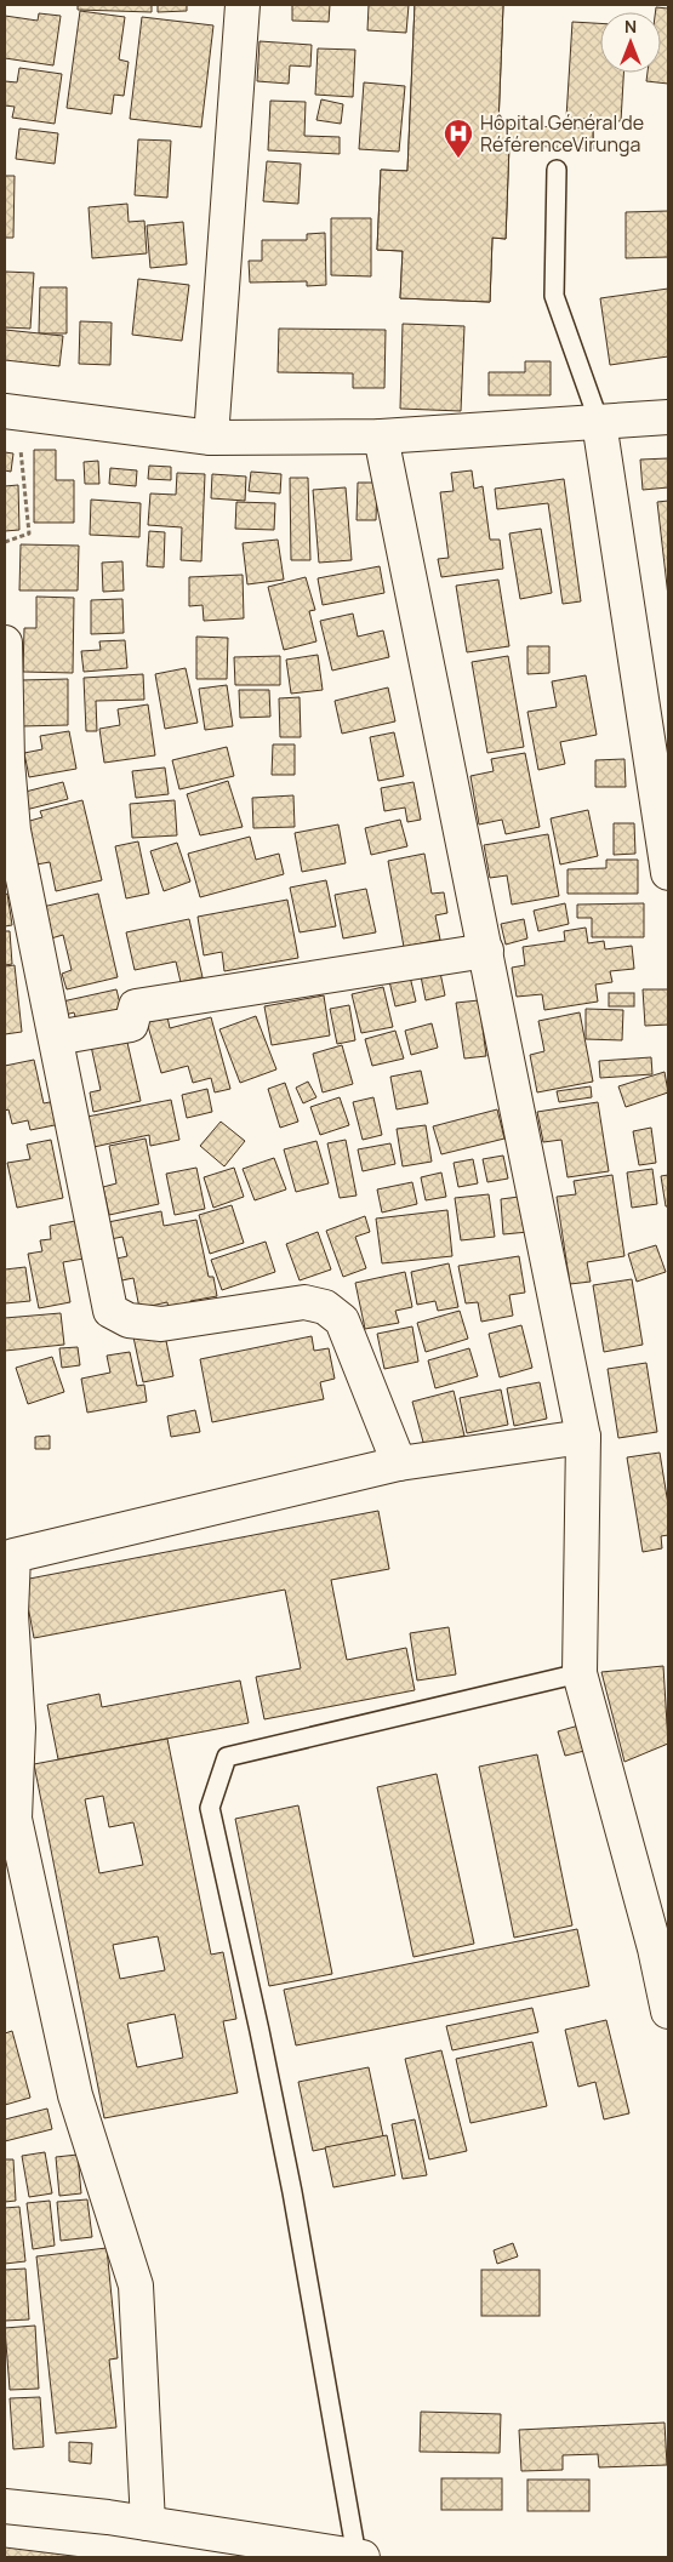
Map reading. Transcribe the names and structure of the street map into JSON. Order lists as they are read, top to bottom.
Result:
{
  "places": {
    "hospital": ["Hôpital Général de RéférenceVirunga"]
  },
  "north": "top"
}
